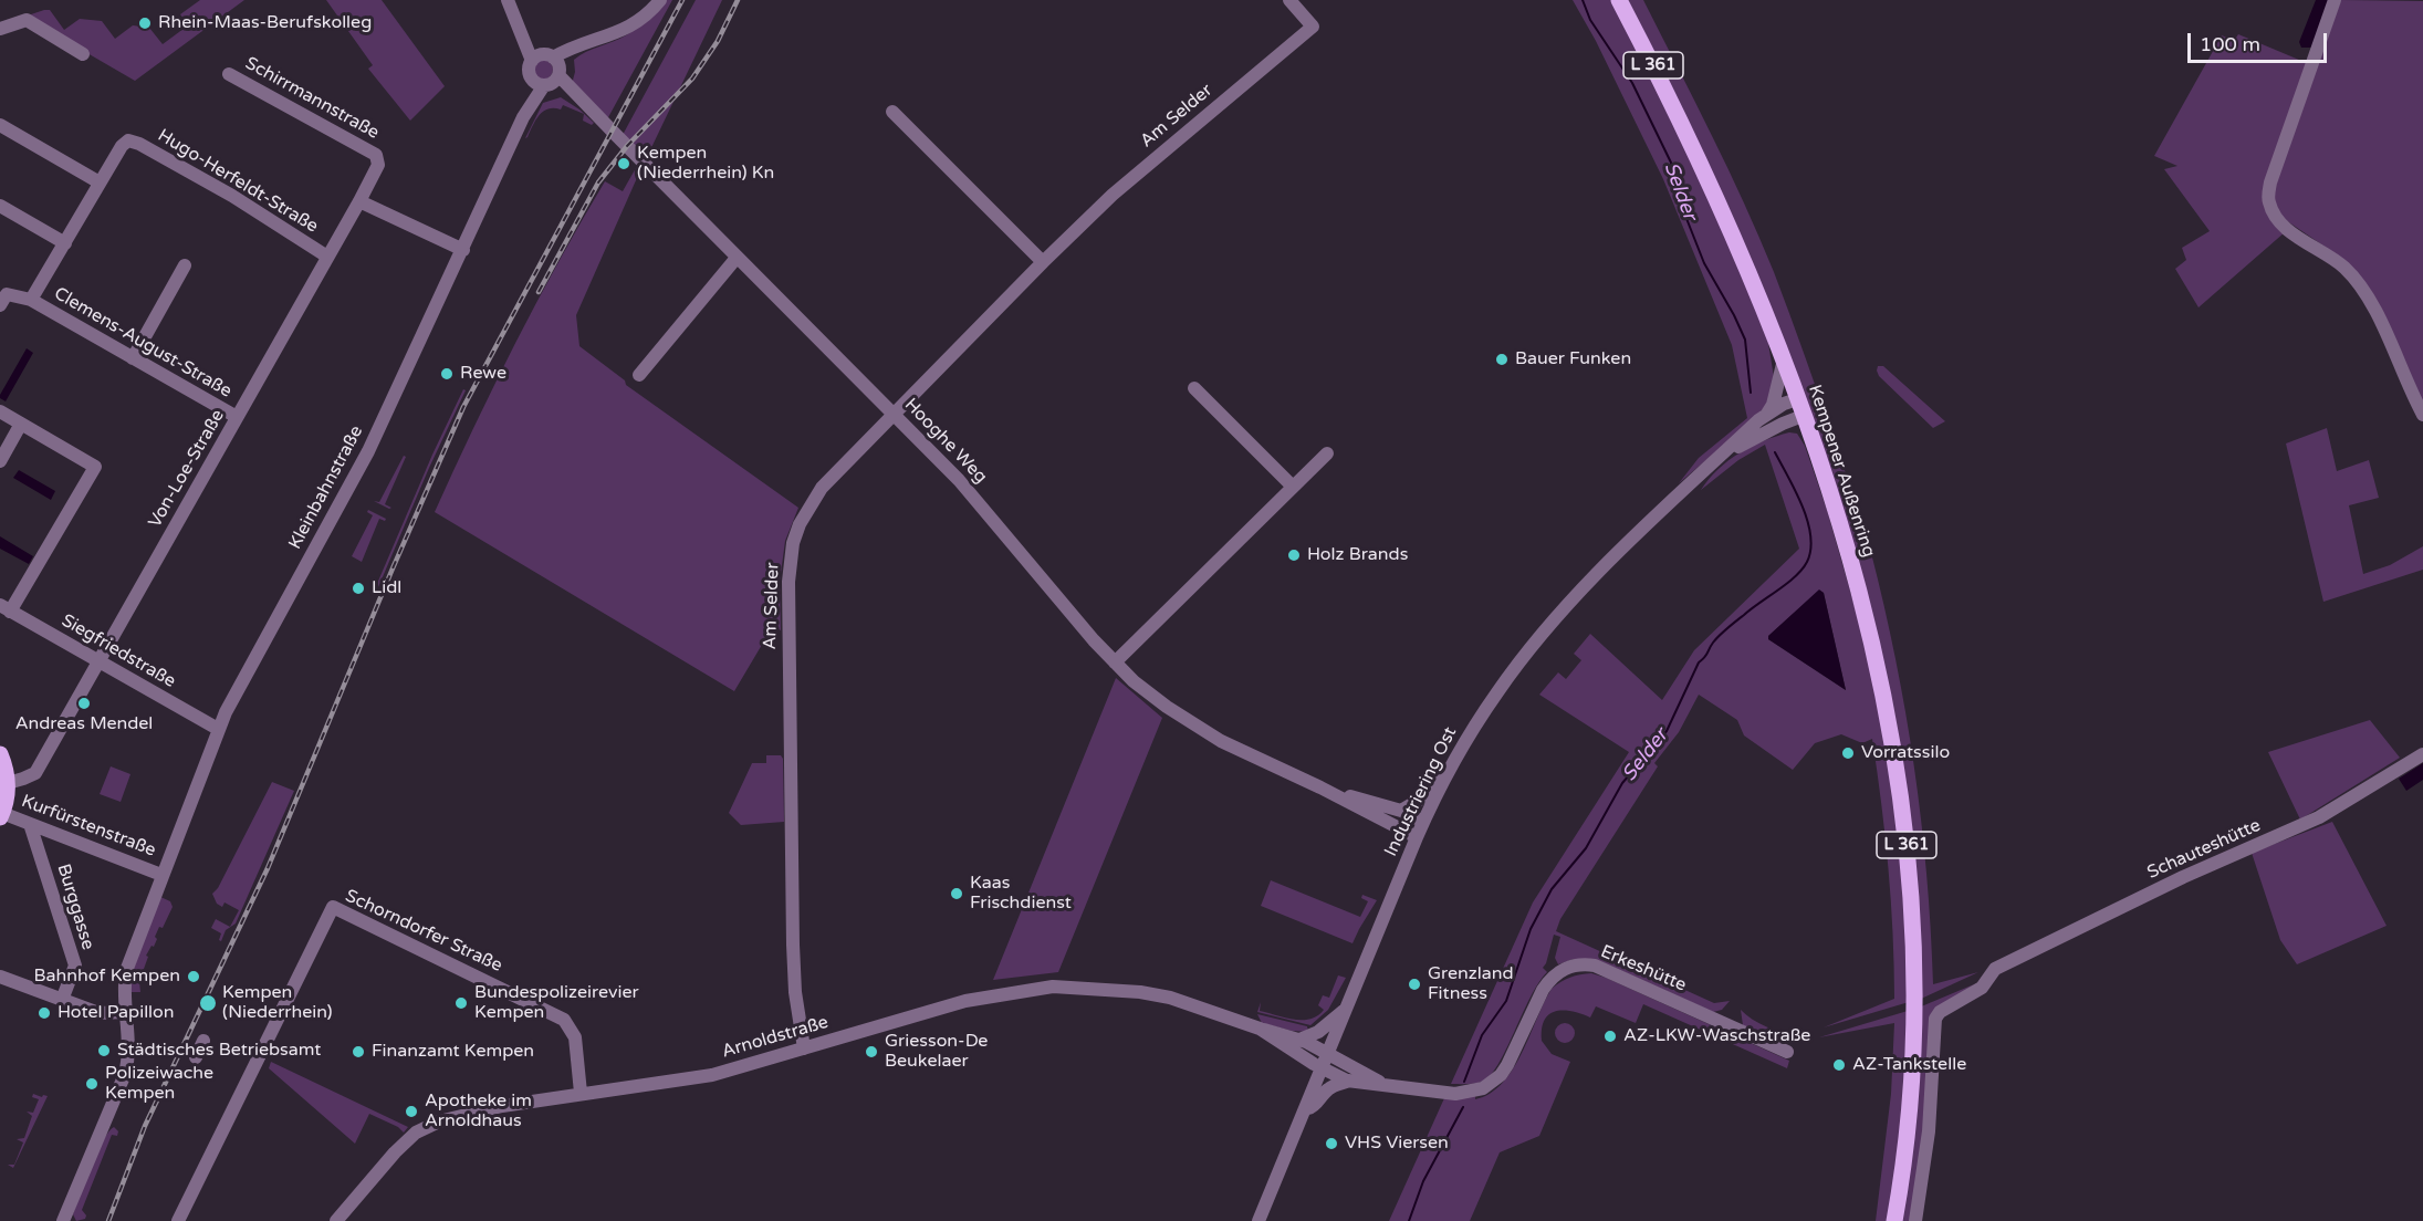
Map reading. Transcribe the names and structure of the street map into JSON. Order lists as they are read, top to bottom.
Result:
{
  "streets": {
    "main road": ["L 361", "Kempener Außenring"],
    "street": [
      "Schirrmannstraße",
      "Am Selder",
      "Hugo-Herfeldt-Straße",
      "Clemens-August-Straße",
      "Hooghe Weg",
      "Von-Loe-Straße",
      "Kleinbahnstraße",
      "Siegfriedstraße",
      "Industriering Ost",
      "Kurfürstenstraße",
      "Schauteshütte",
      "Burggasse",
      "Schorndorfer Straße",
      "Erkeshütte",
      "Arnoldstraße"
    ]
  },
  "crossings": [
    ["Schirrmannstraße", "Von-Loe-Straße"],
    ["Am Selder", "Hooghe Weg"],
    ["Am Selder", "Arnoldstraße"],
    ["Hugo-Herfeldt-Straße", "Von-Loe-Straße"],
    ["Clemens-August-Straße", "Von-Loe-Straße"],
    ["Hooghe Weg", "Kleinbahnstraße"],
    ["Hooghe Weg", "Industriering Ost"],
    ["Von-Loe-Straße", "Siegfriedstraße"],
    ["Kempener Außenring", "Industriering Ost"],
    ["Kleinbahnstraße", "Siegfriedstraße"],
    ["Kleinbahnstraße", "Kurfürstenstraße"],
    ["Industriering Ost", "Erkeshütte"],
    ["Industriering Ost", "Arnoldstraße"],
    ["Kurfürstenstraße", "Burggasse"],
    ["Schorndorfer Straße", "Arnoldstraße"],
    ["Erkeshütte", "Arnoldstraße"]
  ],
  "water": ["Selder"],
  "places": [
    "Rhein-Maas-Berufskolleg",
    "Kempen (Niederrhein) Kn",
    "Bauer Funken",
    "Rewe",
    "Holz Brands",
    "Lidl",
    "Andreas Mendel",
    "Vorratssilo",
    "Kaas Frischdienst",
    "Bahnhof Kempen",
    "Grenzland Fitness",
    "Kempen (Niederrhein)",
    "Bundespolizeirevier Kempen",
    "Hotel Papillon",
    "AZ-LKW-Waschstraße",
    "Städtisches Betriebsamt",
    "Finanzamt Kempen",
    "Griesson-De Beukelaer",
    "AZ-Tankstelle",
    "Polizeiwache Kempen",
    "Apotheke im Arnoldhaus",
    "VHS Viersen"
  ],
  "scale_bar": "100 m"
}
